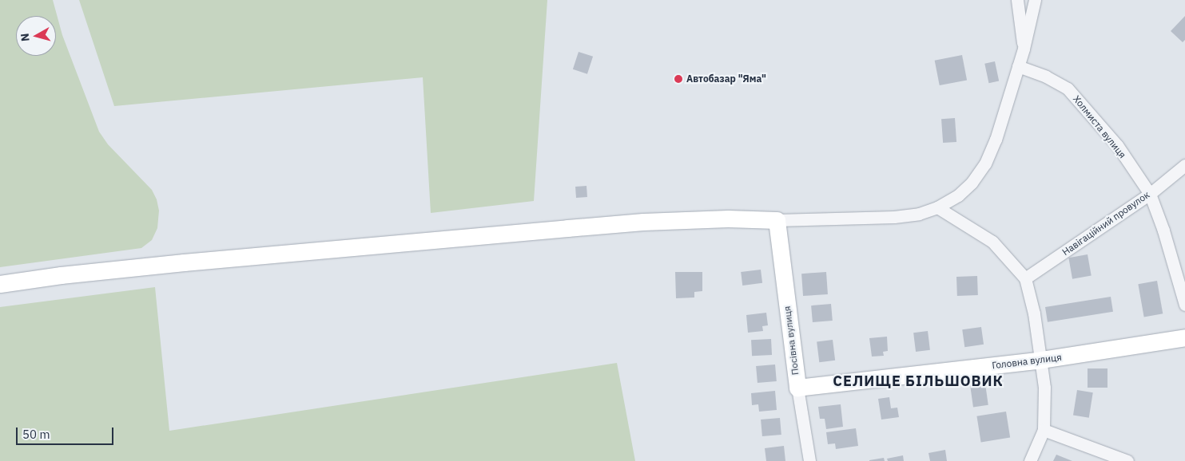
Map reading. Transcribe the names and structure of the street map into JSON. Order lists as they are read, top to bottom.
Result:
{
  "streets": {
    "street": [
      "Холмиста вулиця",
      "Навігаційний провулок",
      "Посівна вулиця",
      "Головна вулиця"
    ]
  },
  "crossings": [
    ["Холмиста вулиця", "Навігаційний провулок"],
    ["Посівна вулиця", "Головна вулиця"]
  ],
  "districts": ["СЕЛИЩЕ БІЛЬШОВИК"],
  "places": ["Автобазар \"Яма\""],
  "scale_bar": "50 m",
  "north": "left"
}
